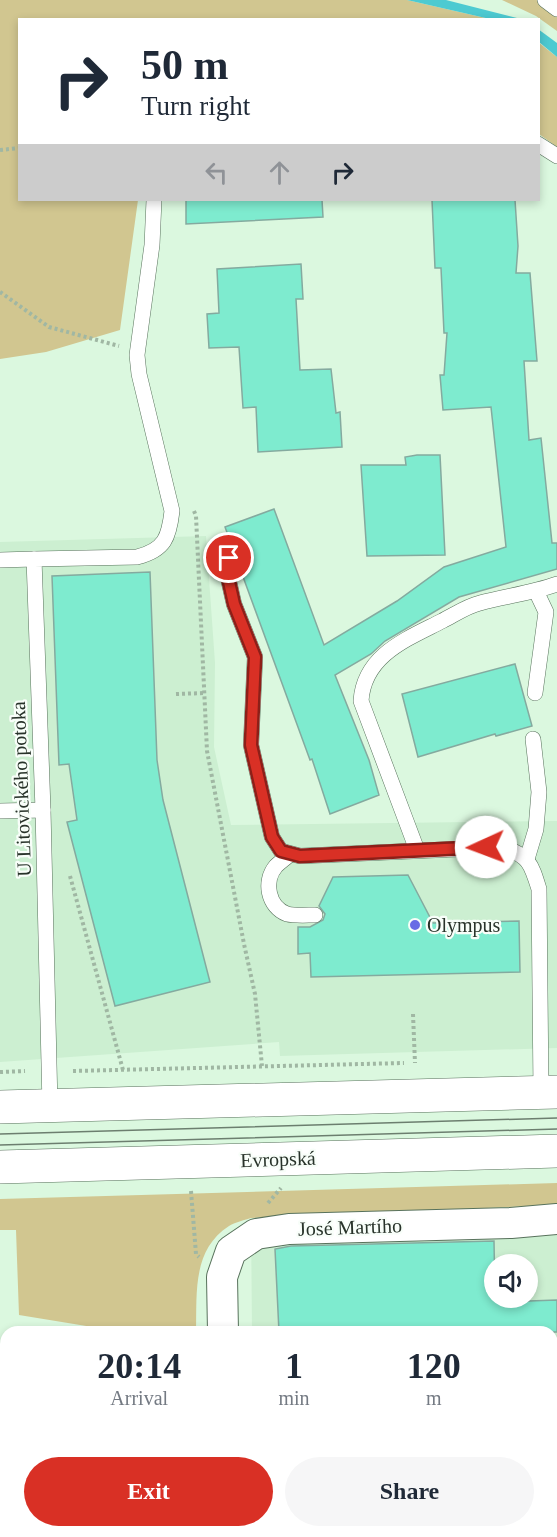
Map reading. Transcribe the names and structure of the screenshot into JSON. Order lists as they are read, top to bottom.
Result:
{
  "streets": {
    "main road": ["Evropská"],
    "street": ["José Martího"],
    "lane": ["U Litovického potoka"]
  },
  "places": ["Olympus"],
  "page": {
    "turn": ["50 m", "Turn right"],
    "eta": [
      "20:14",
      "Arrival",
      "1",
      "min",
      "120",
      "m"
    ],
    "buttons": ["Exit", "Share"]
  }
}
